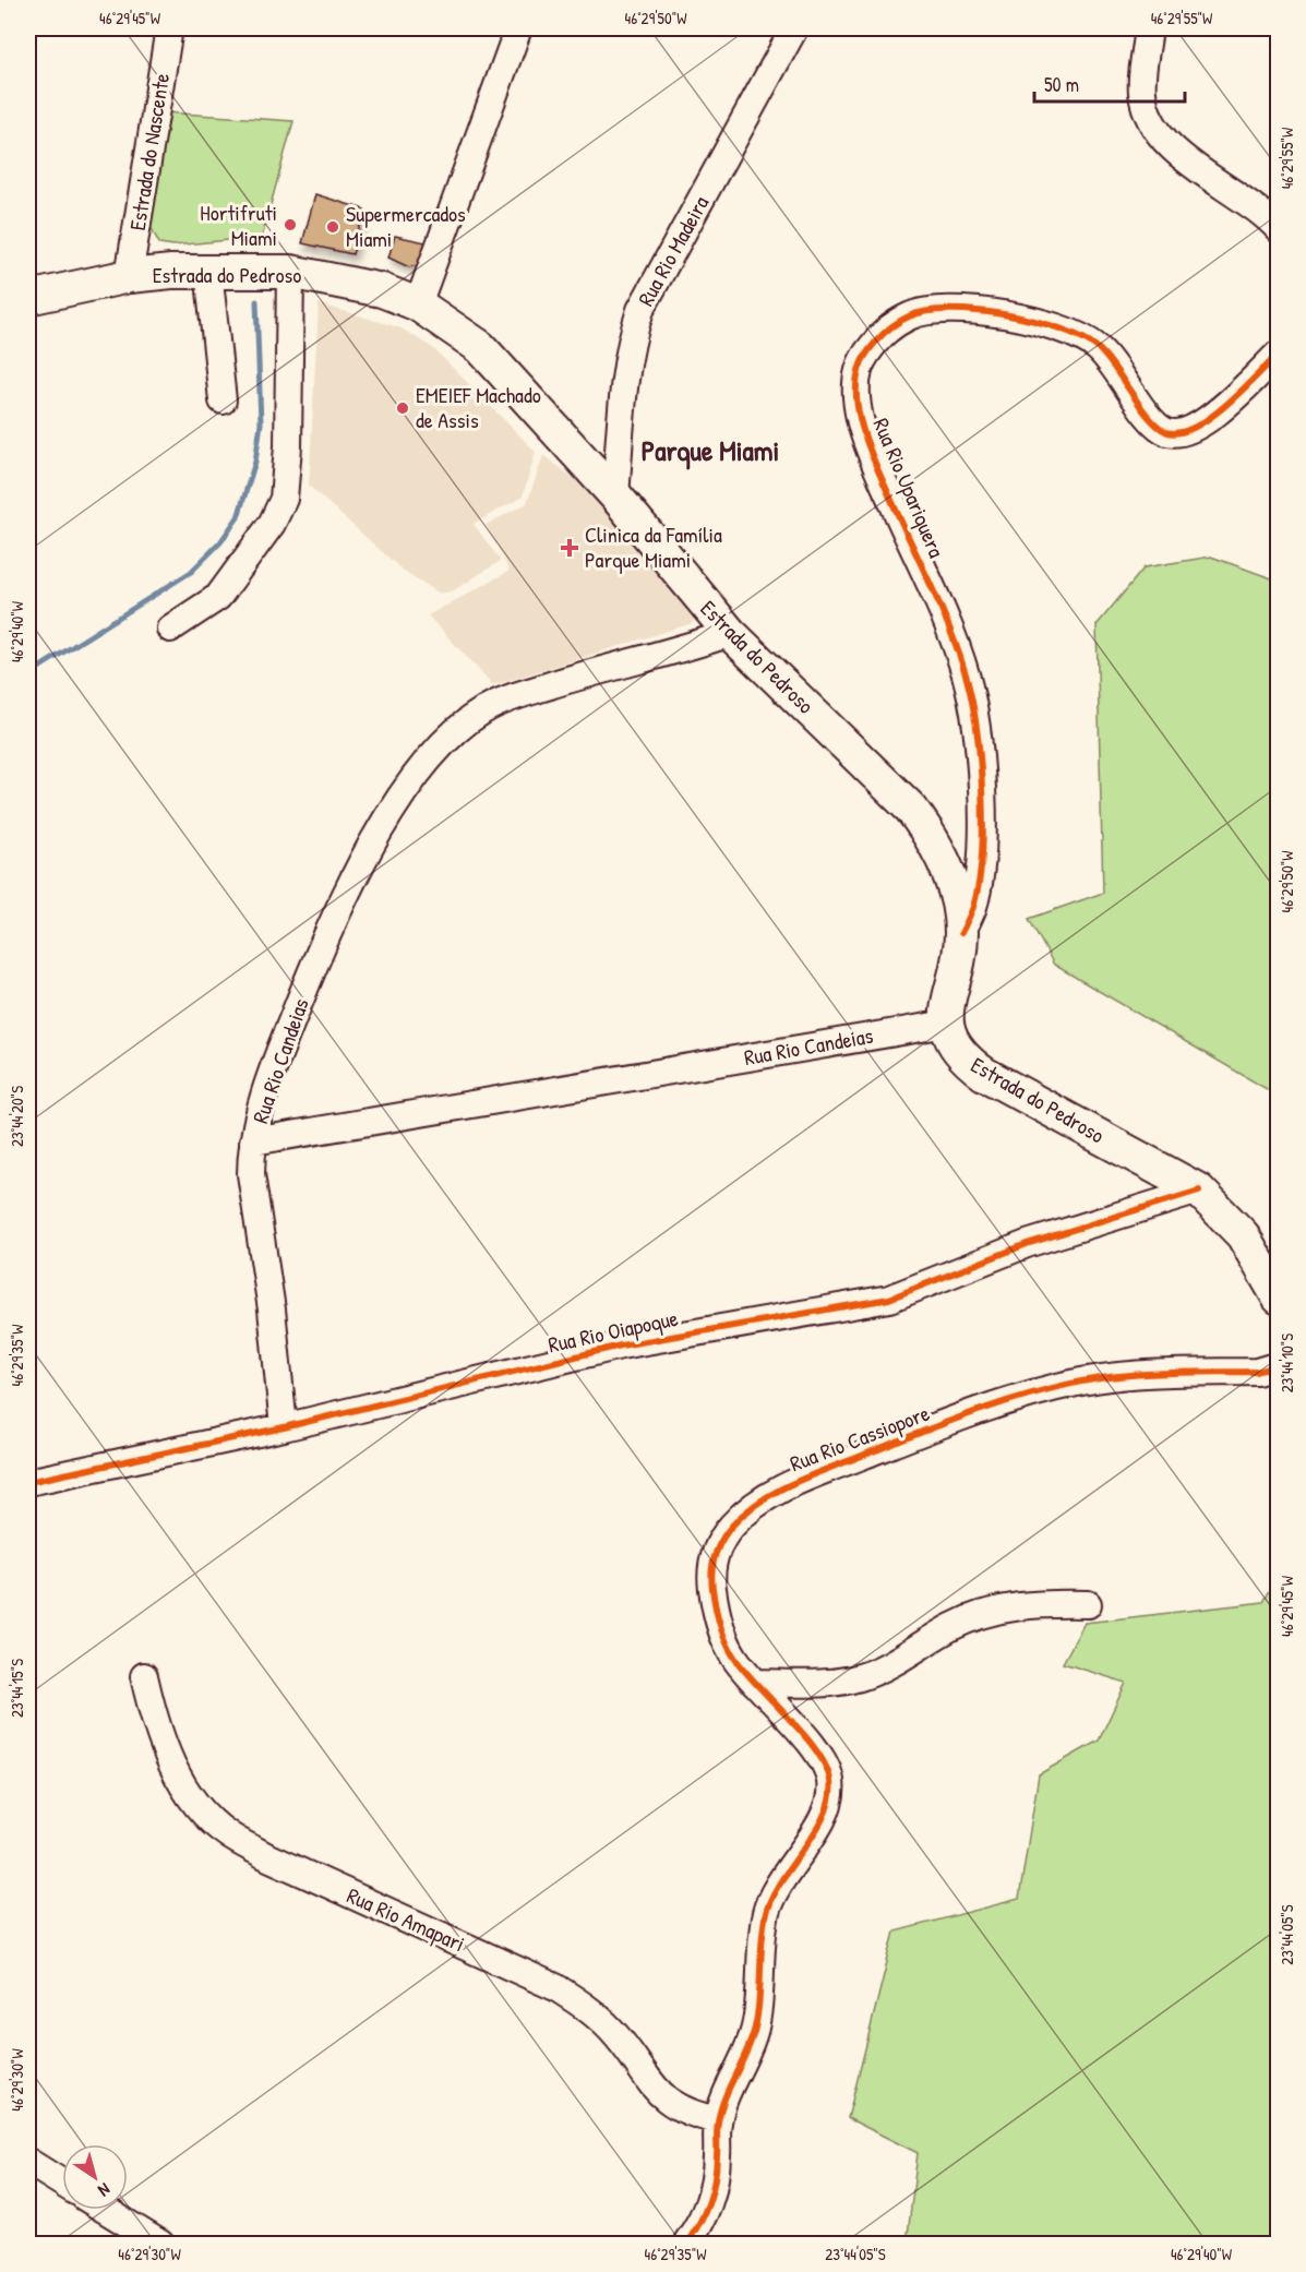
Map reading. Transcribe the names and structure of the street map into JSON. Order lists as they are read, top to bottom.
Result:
{
  "streets": {
    "main road": ["Estrada do Pedroso"],
    "street": [
      "Estrada do Nascente",
      "Rua Rio Madeira",
      "Rua Rio Upariquera",
      "Rua Rio Candeias",
      "Rua Rio Oiapoque",
      "Rua Rio Cassiopore",
      "Rua Rio Amapari"
    ]
  },
  "crossings": [
    ["Estrada do Nascente", "Estrada do Pedroso"],
    ["Rua Rio Madeira", "Estrada do Pedroso"],
    ["Estrada do Pedroso", "Rua Rio Upariquera"],
    ["Estrada do Pedroso", "Rua Rio Candeias"],
    ["Estrada do Pedroso", "Rua Rio Oiapoque"],
    ["Rua Rio Cassiopore", "Rua Rio Amapari"]
  ],
  "districts": ["Parque Miami"],
  "places": {
    "other": ["Hortifruti Miami", "Supermercados Miami", "EMEIEF Machado de Assis"],
    "health": ["Clinica da Família Parque Miami"]
  },
  "scale_bar": "50 m",
  "north": "bottom right",
  "coordinates": [
    "46°29'45\"W",
    "46°29'50\"W",
    "46°29'55\"W",
    "46°29'40\"W",
    "23°44'20\"S",
    "46°29'35\"W",
    "23°44'10\"S",
    "23°44'15\"S",
    "23°44'05\"S",
    "46°29'30\"W"
  ]
}
